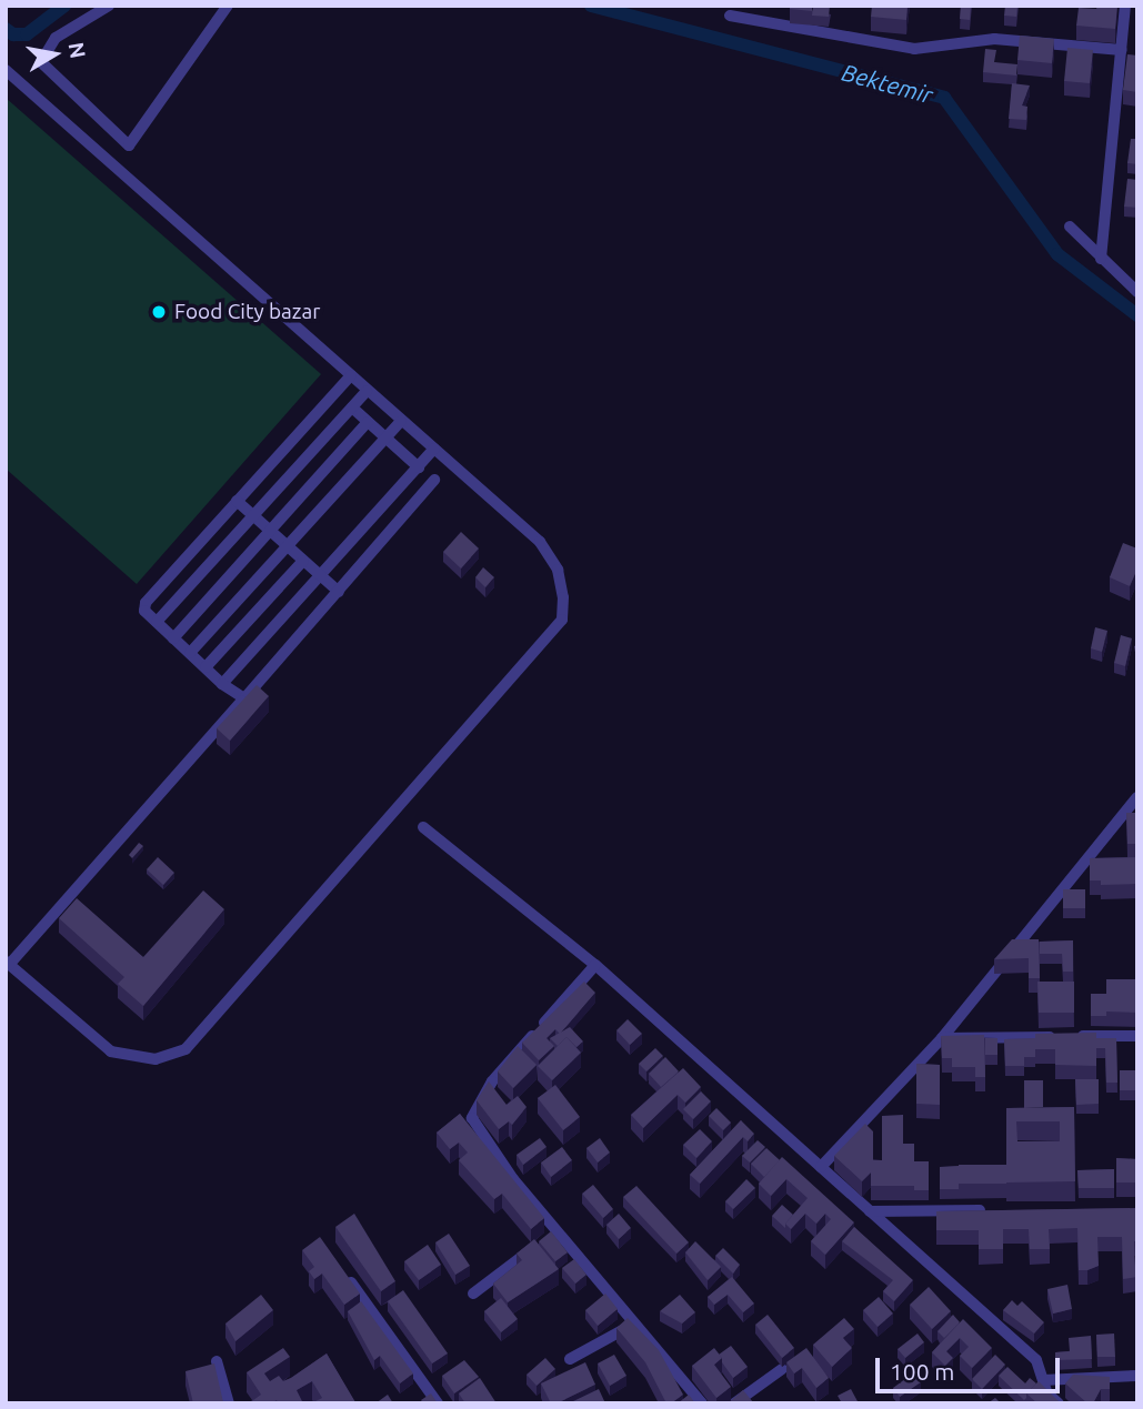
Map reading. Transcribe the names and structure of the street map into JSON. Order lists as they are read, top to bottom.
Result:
{
  "water": ["Bektemir"],
  "places": ["Food City bazar"],
  "scale_bar": "100 m",
  "north": "right"
}
